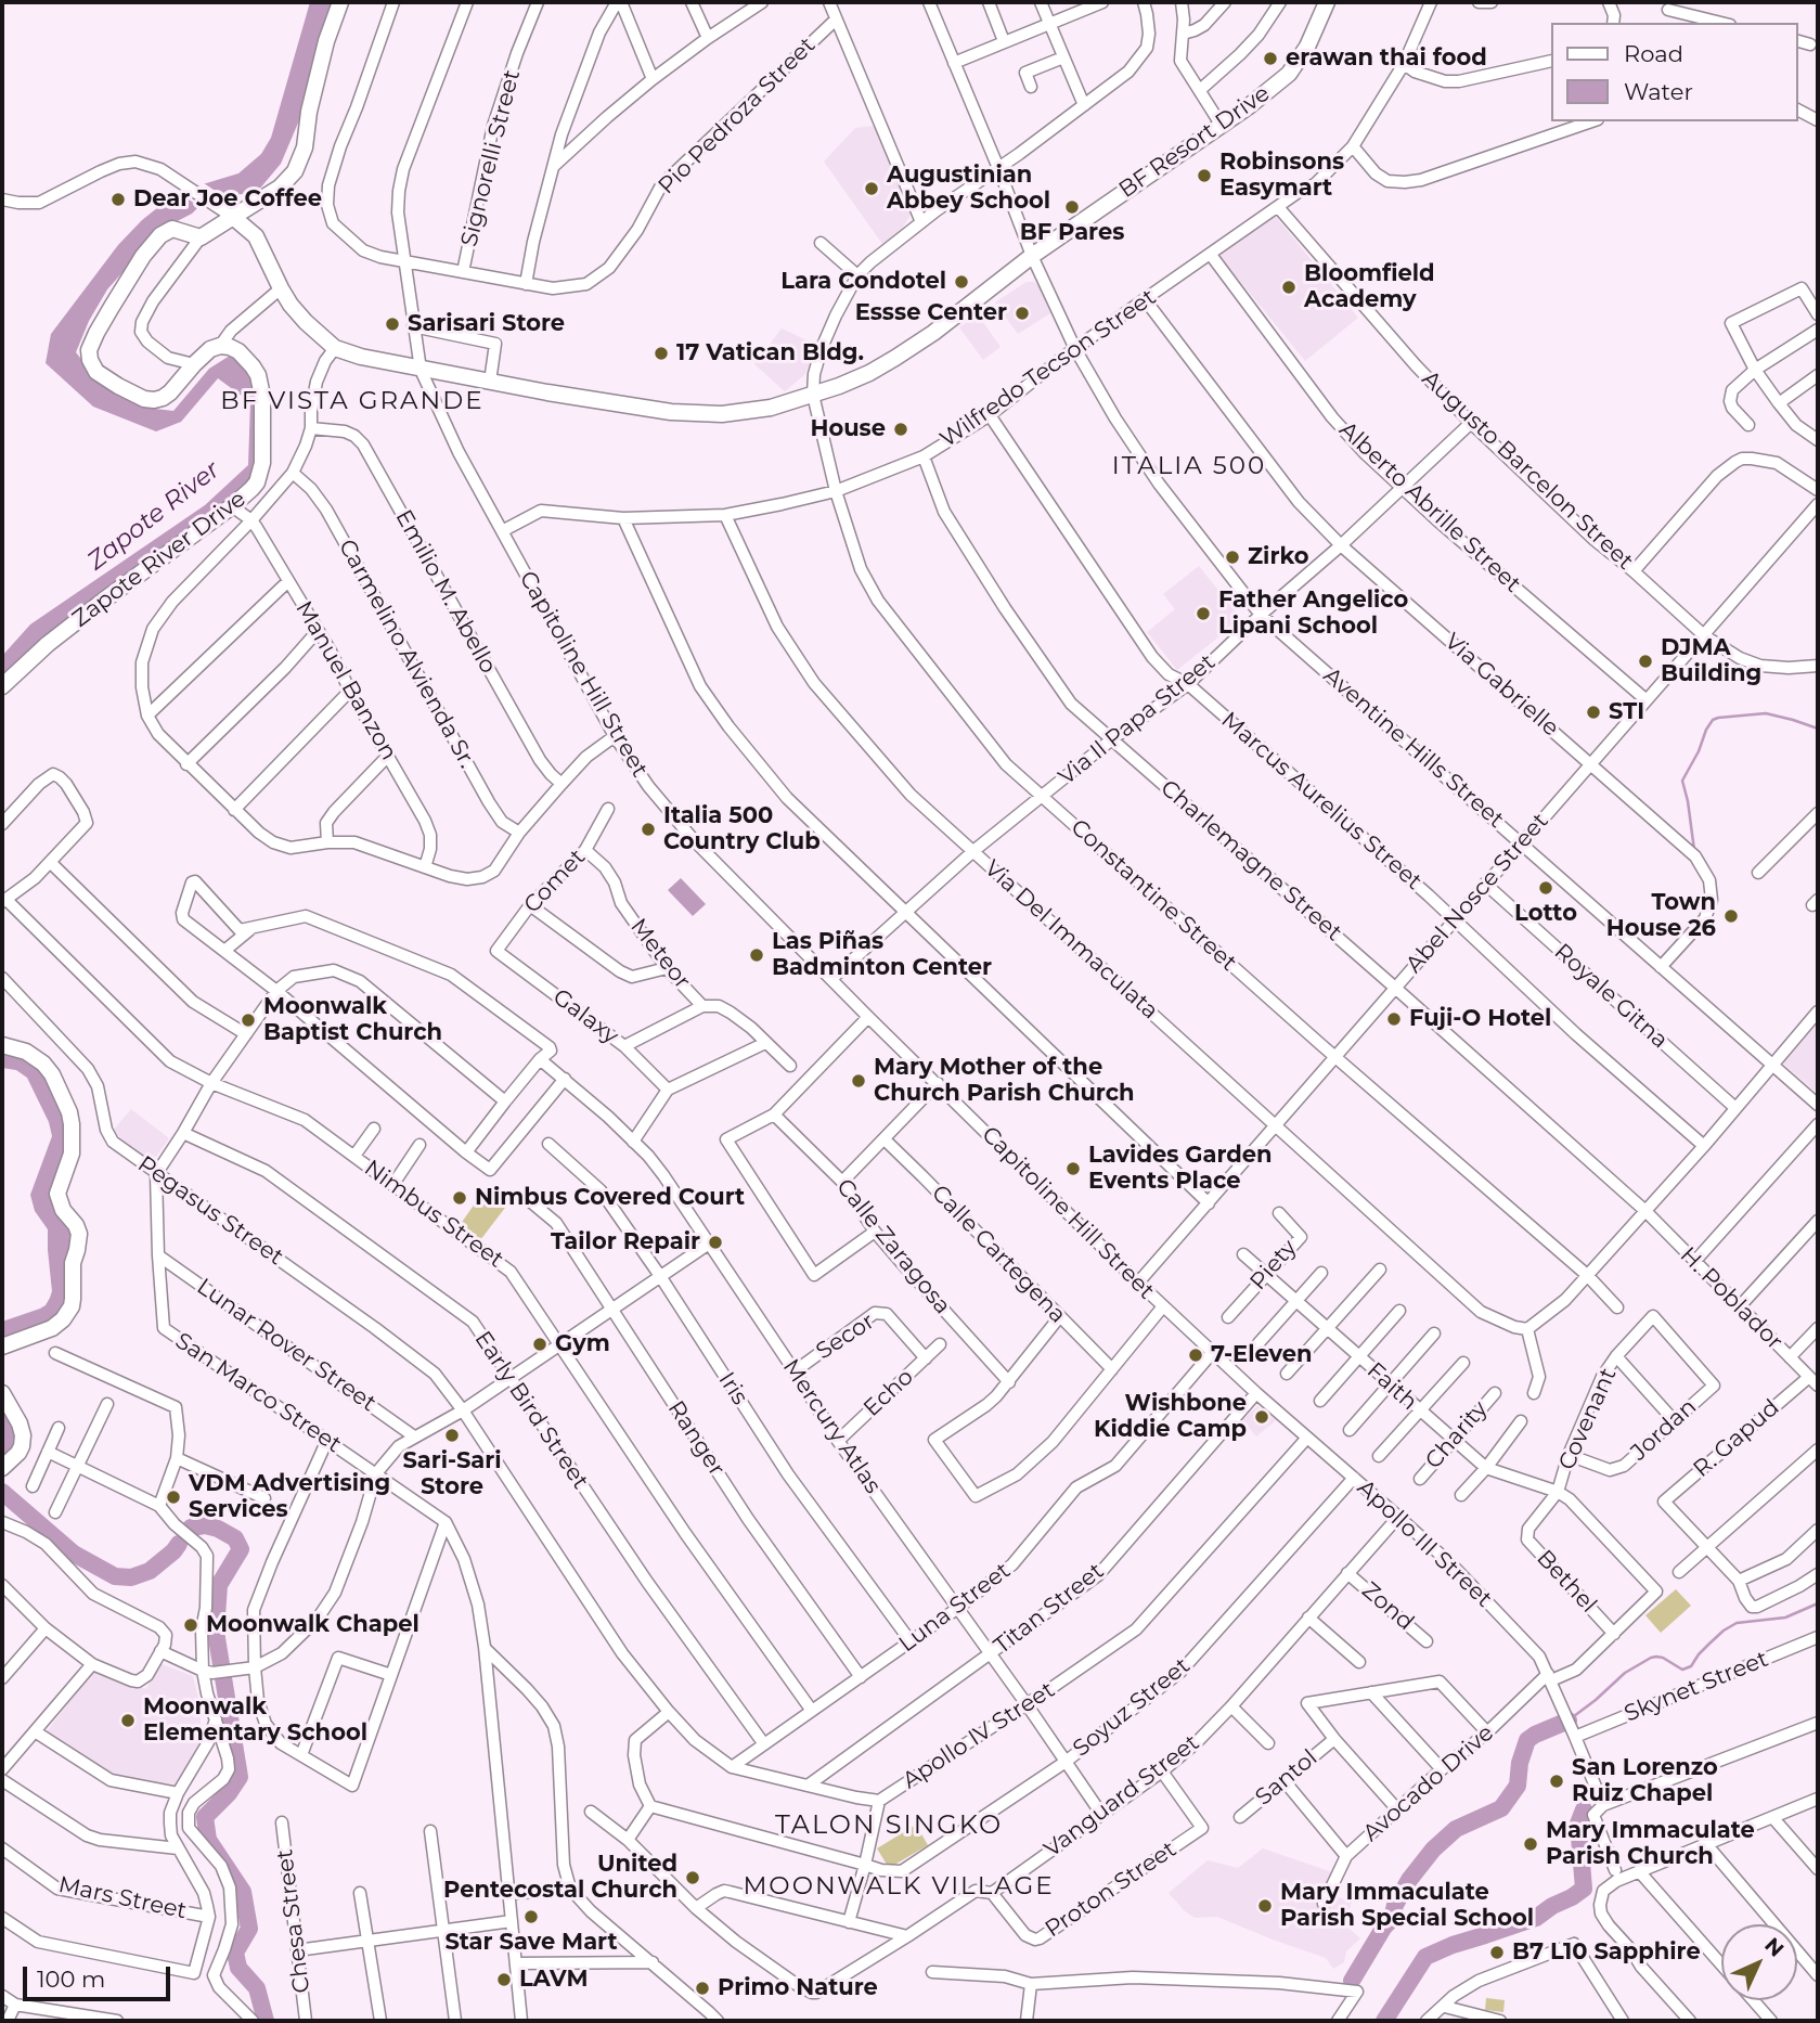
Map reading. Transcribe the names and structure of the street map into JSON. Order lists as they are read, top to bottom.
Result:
{
  "streets": {
    "main road": ["BF Resort Drive", "Zapote River Drive"],
    "street": [
      "Pio Pedroza Street",
      "Signorelli Street",
      "Wilfredo Tecson Street",
      "Augusto Barcelon Street",
      "Alberto Abrille Street",
      "Emilio M. Abello",
      "Carmelino Alvienda Sr.",
      "Capitoline Hill Street",
      "Manuel Banzon",
      "Via Gabrielle",
      "Via Il Papa Street",
      "Aventine Hills Street",
      "Marcus Aurelius Street",
      "Charlemagne Street",
      "Comet",
      "Abel Nosce Street",
      "Constantine Street",
      "Via Del Immaculata",
      "Meteor",
      "Royale Gitna",
      "Galaxy",
      "Pegasus Street",
      "Nimbus Street",
      "Calle Zaragosa",
      "Calle Cartegena",
      "Piety",
      "H. Poblador",
      "Secor",
      "Lunar Rover Street",
      "Faith",
      "Iris",
      "San Marco Street",
      "Echo",
      "Early Bird Street",
      "Covenant",
      "Mercury Atlas",
      "Jordan",
      "Charity",
      "Ranger",
      "R. Gapud",
      "Apollo III Street",
      "Bethel",
      "Zond",
      "Luna Street",
      "Titan Street",
      "Skynet Street",
      "Soyuz Street",
      "Apollo IV Street",
      "Santol",
      "Avocado Drive",
      "Vanguard Street",
      "Proton Street",
      "Mars Street",
      "Chesa Street"
    ]
  },
  "crossings": [
    ["Pio Pedroza Street", "Signorelli Street"],
    ["Pio Pedroza Street", "Capitoline Hill Street"],
    ["BF Resort Drive", "Capitoline Hill Street"],
    ["BF Resort Drive", "Aventine Hills Street"],
    ["BF Resort Drive", "Constantine Street"],
    ["Wilfredo Tecson Street", "Augusto Barcelon Street"],
    ["Wilfredo Tecson Street", "Alberto Abrille Street"],
    ["Wilfredo Tecson Street", "Capitoline Hill Street"],
    ["Wilfredo Tecson Street", "Via Gabrielle"],
    ["Wilfredo Tecson Street", "Aventine Hills Street"],
    ["Wilfredo Tecson Street", "Marcus Aurelius Street"],
    ["Wilfredo Tecson Street", "Charlemagne Street"],
    ["Wilfredo Tecson Street", "Constantine Street"],
    ["Wilfredo Tecson Street", "Via Del Immaculata"],
    ["Augusto Barcelon Street", "Via Il Papa Street"],
    ["Augusto Barcelon Street", "Abel Nosce Street"],
    ["Alberto Abrille Street", "Via Il Papa Street"],
    ["Alberto Abrille Street", "Abel Nosce Street"],
    ["Zapote River Drive", "Manuel Banzon"],
    ["Capitoline Hill Street", "Via Il Papa Street"],
    ["Capitoline Hill Street", "Abel Nosce Street"],
    ["Capitoline Hill Street", "Apollo III Street"],
    ["Via Gabrielle", "Via Il Papa Street"],
    ["Via Gabrielle", "Aventine Hills Street"],
    ["Via Gabrielle", "Abel Nosce Street"],
    ["Via Il Papa Street", "Aventine Hills Street"],
    ["Via Il Papa Street", "Marcus Aurelius Street"],
    ["Via Il Papa Street", "Charlemagne Street"],
    ["Via Il Papa Street", "Constantine Street"],
    ["Via Il Papa Street", "Via Del Immaculata"],
    ["Aventine Hills Street", "Abel Nosce Street"],
    ["Marcus Aurelius Street", "Abel Nosce Street"],
    ["Charlemagne Street", "Abel Nosce Street"],
    ["Charlemagne Street", "H. Poblador"],
    ["Comet", "Meteor"],
    ["Comet", "Galaxy"],
    ["Abel Nosce Street", "Constantine Street"],
    ["Abel Nosce Street", "Via Del Immaculata"],
    ["Abel Nosce Street", "Royale Gitna"],
    ["Pegasus Street", "San Marco Street"],
    ["Pegasus Street", "Apollo IV Street"],
    ["Nimbus Street", "Luna Street"],
    ["Piety", "Faith"],
    ["H. Poblador", "R. Gapud"],
    ["Secor", "Echo"],
    ["Secor", "Mercury Atlas"],
    ["Lunar Rover Street", "San Marco Street"],
    ["Faith", "Covenant"],
    ["Faith", "Charity"],
    ["Faith", "Bethel"],
    ["Faith", "Avocado Drive"],
    ["Iris", "Luna Street"],
    ["Echo", "Mercury Atlas"],
    ["Early Bird Street", "Luna Street"],
    ["Covenant", "Jordan"],
    ["Covenant", "Bethel"],
    ["Covenant", "Avocado Drive"],
    ["Mercury Atlas", "Luna Street"],
    ["Mercury Atlas", "Titan Street"],
    ["Mercury Atlas", "Soyuz Street"],
    ["Mercury Atlas", "Apollo IV Street"],
    ["Mercury Atlas", "Vanguard Street"],
    ["Ranger", "Luna Street"],
    ["Apollo III Street", "Luna Street"],
    ["Apollo III Street", "Titan Street"],
    ["Apollo III Street", "Skynet Street"],
    ["Apollo III Street", "Soyuz Street"],
    ["Apollo III Street", "Apollo IV Street"],
    ["Apollo III Street", "Avocado Drive"],
    ["Apollo III Street", "Vanguard Street"],
    ["Bethel", "Avocado Drive"],
    ["Zond", "Vanguard Street"],
    ["Luna Street", "Apollo IV Street"],
    ["Titan Street", "Apollo IV Street"],
    ["Vanguard Street", "Proton Street"]
  ],
  "districts": [
    "BF VISTA GRANDE",
    "ITALIA 500",
    "TALON SINGKO",
    "MOONWALK VILLAGE"
  ],
  "water": ["Zapote River"],
  "places": [
    "erawan thai food",
    "Robinsons Easymart",
    "Augustinian Abbey School",
    "Dear Joe Coffee",
    "BF Pares",
    "Lara Condotel",
    "Bloomfield Academy",
    "Essse Center",
    "Sarisari Store",
    "17 Vatican Bldg.",
    "House",
    "Zirko",
    "Father Angelico Lipani School",
    "DJMA Building",
    "STI",
    "Italia 500 Country Club",
    "Lotto",
    "Town House 26",
    "Las Piñas Badminton Center",
    "Fuji-O Hotel",
    "Moonwalk Baptist Church",
    "Mary Mother of the Church Parish Church",
    "Lavides Garden Events Place",
    "Nimbus Covered Court",
    "Tailor Repair",
    "Gym",
    "7-Eleven",
    "Wishbone Kiddie Camp",
    "Sari-Sari Store",
    "VDM Advertising Services",
    "Moonwalk Chapel",
    "Moonwalk Elementary School",
    "San Lorenzo Ruiz Chapel",
    "Mary Immaculate Parish Church",
    "United Pentecostal Church",
    "Mary Immaculate Parish Special School",
    "Star Save Mart",
    "B7 L10 Sapphire",
    "LAVM",
    "Primo Nature"
  ],
  "legend": ["Road", "Water"],
  "scale_bar": "100 m",
  "north": "top right"
}
